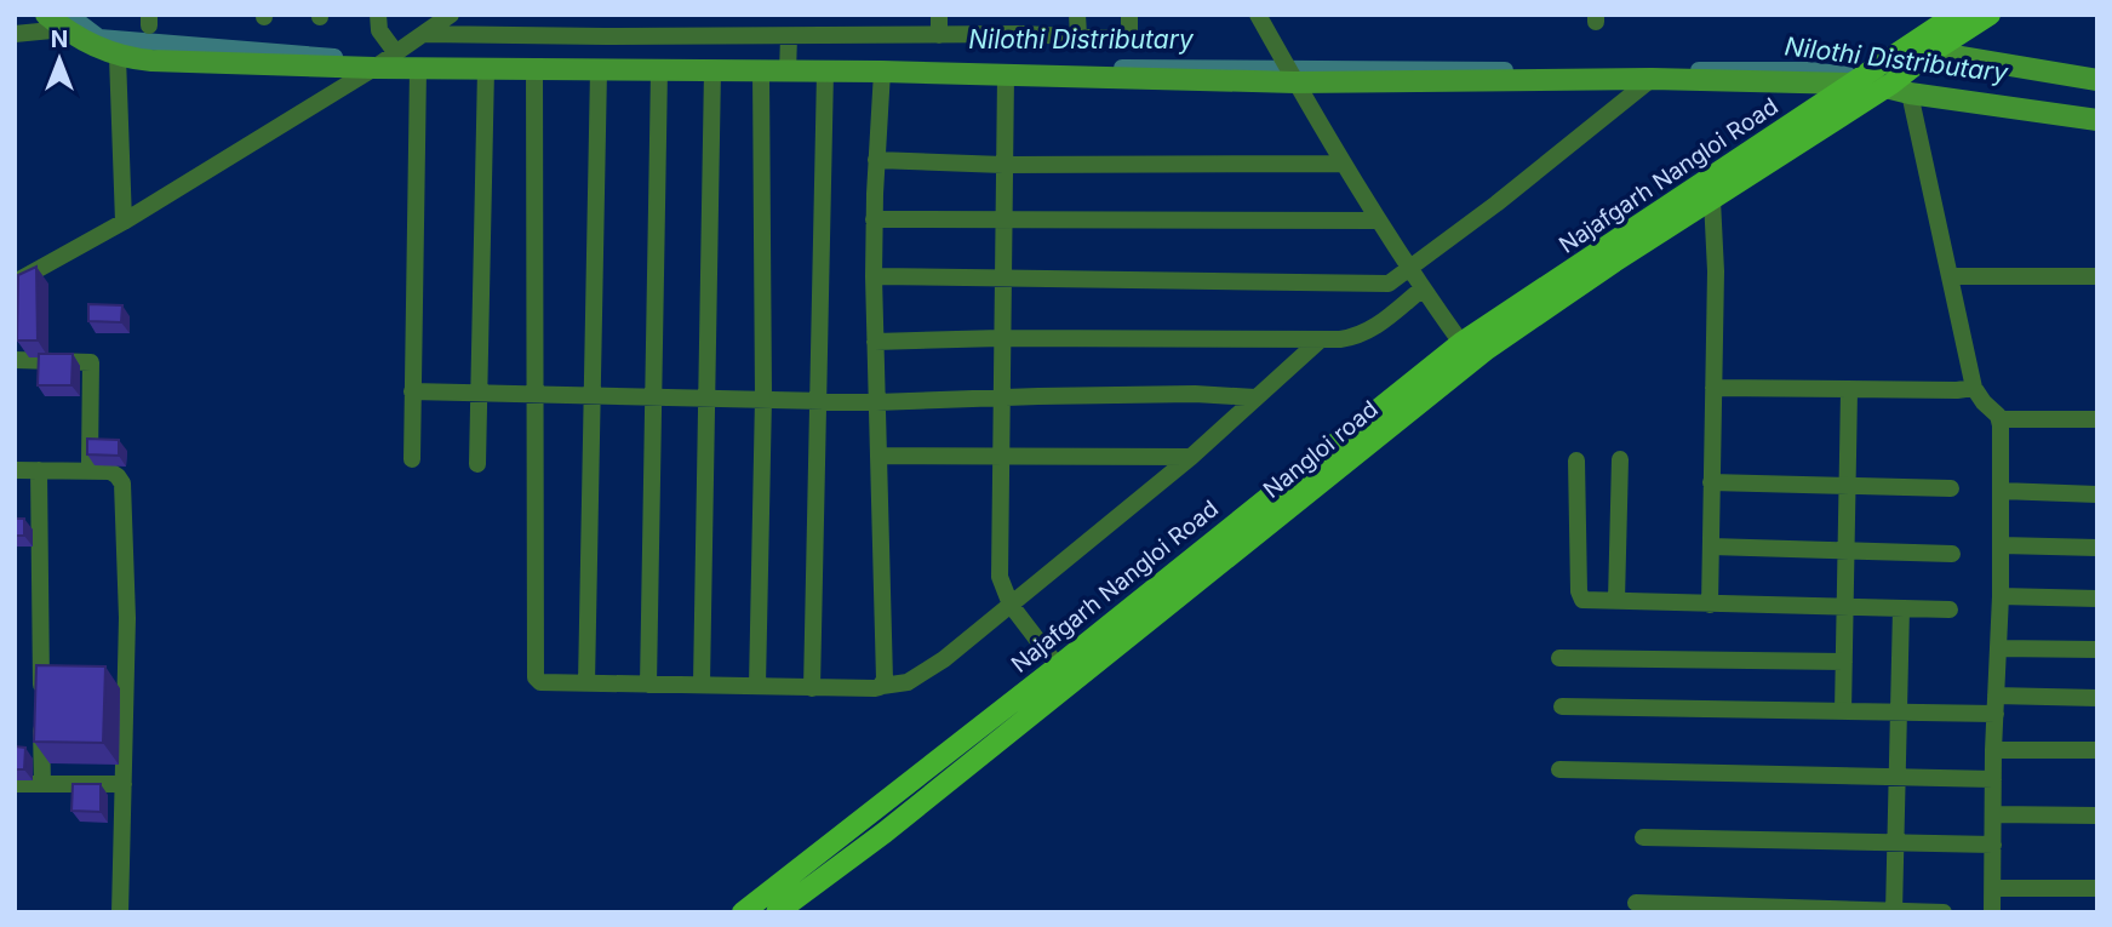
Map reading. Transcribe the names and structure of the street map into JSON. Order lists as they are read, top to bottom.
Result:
{
  "streets": {
    "main road": ["Najafgarh Nangloi Road", "Nangloi road"]
  },
  "crossings": [
    ["Najafgarh Nangloi Road", "Nangloi road"]
  ],
  "water": ["Nilothi Distributary"],
  "north": "top"
}
